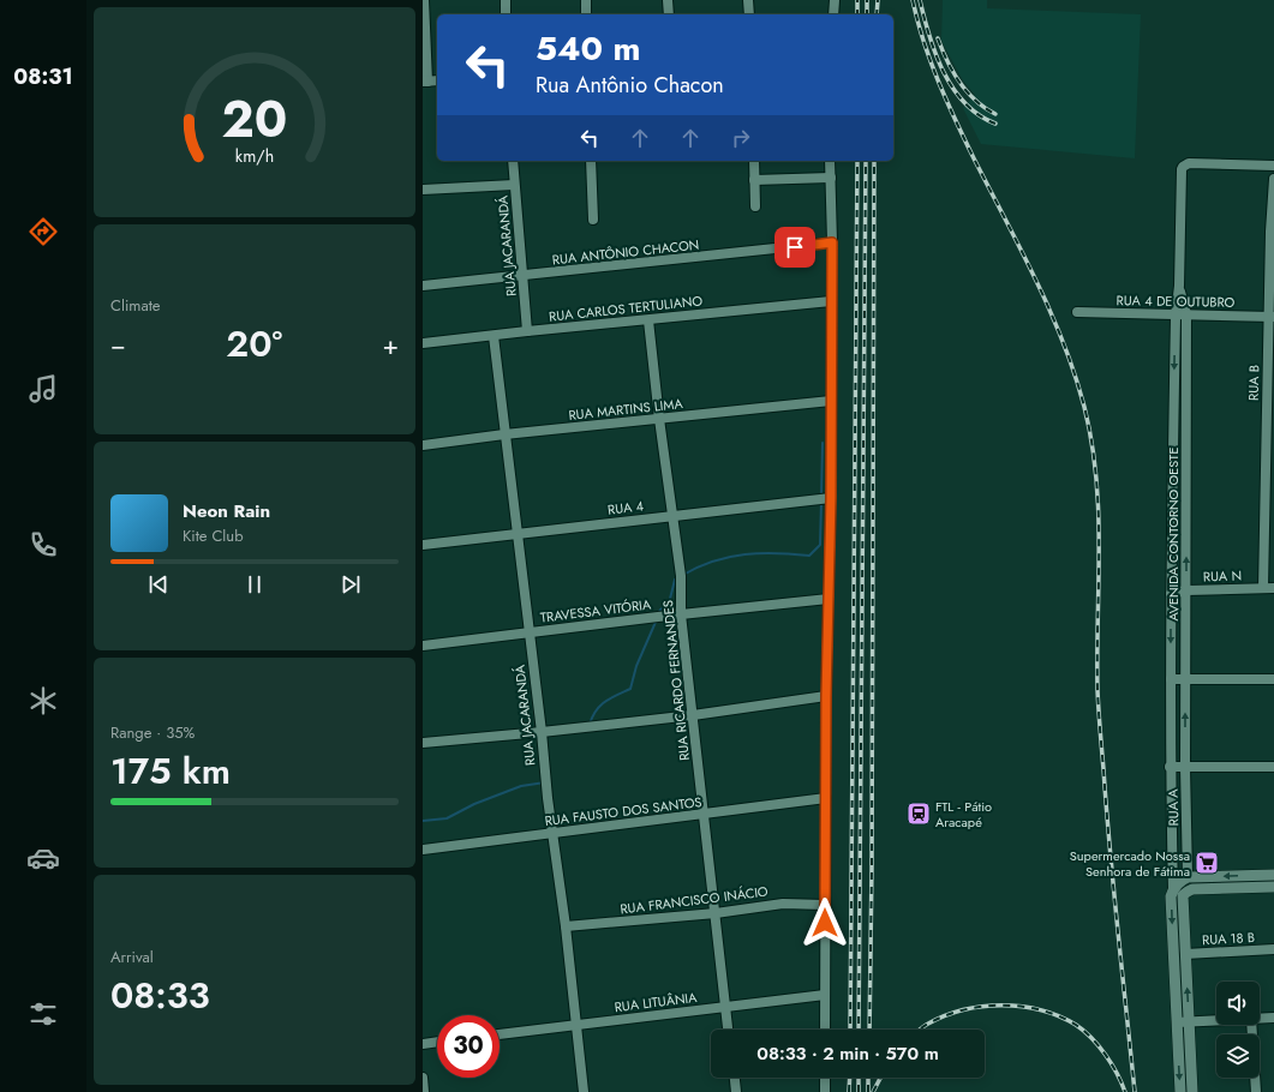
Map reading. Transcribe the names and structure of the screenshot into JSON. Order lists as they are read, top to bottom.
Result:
{
  "streets": {
    "street": [
      "RUA JACARANDÁ",
      "RUA ANTÔNIO CHACON",
      "RUA 4 DE OUTUBRO",
      "RUA CARLOS TERTULIANO",
      "RUA B",
      "RUA MARTINS LIMA",
      "RUA 4",
      "AVENIDA CONTORNO OESTE",
      "RUA N",
      "TRAVESSA VITÓRIA",
      "RUA RICARDO FERNANDES",
      "RUA A",
      "RUA FAUSTO DOS SANTOS",
      "RUA FRANCISCO INÁCIO",
      "RUA 18 B",
      "RUA LITUÂNIA"
    ]
  },
  "crossings": [
    ["RUA JACARANDÁ", "RUA ANTÔNIO CHACON"],
    ["RUA JACARANDÁ", "RUA CARLOS TERTULIANO"],
    ["RUA JACARANDÁ", "RUA MARTINS LIMA"],
    ["RUA JACARANDÁ", "RUA 4"],
    ["RUA JACARANDÁ", "TRAVESSA VITÓRIA"],
    ["RUA JACARANDÁ", "RUA FAUSTO DOS SANTOS"],
    ["RUA JACARANDÁ", "RUA FRANCISCO INÁCIO"],
    ["RUA JACARANDÁ", "RUA LITUÂNIA"],
    ["RUA 4 DE OUTUBRO", "RUA B"],
    ["RUA 4 DE OUTUBRO", "AVENIDA CONTORNO OESTE"],
    ["RUA CARLOS TERTULIANO", "RUA RICARDO FERNANDES"],
    ["RUA B", "RUA N"],
    ["RUA MARTINS LIMA", "RUA RICARDO FERNANDES"],
    ["RUA 4", "RUA RICARDO FERNANDES"],
    ["AVENIDA CONTORNO OESTE", "RUA N"],
    ["AVENIDA CONTORNO OESTE", "RUA A"],
    ["TRAVESSA VITÓRIA", "RUA RICARDO FERNANDES"],
    ["RUA RICARDO FERNANDES", "RUA FAUSTO DOS SANTOS"],
    ["RUA RICARDO FERNANDES", "RUA FRANCISCO INÁCIO"],
    ["RUA RICARDO FERNANDES", "RUA LITUÂNIA"]
  ],
  "places": {
    "station": ["FTL - Pátio Aracapé"],
    "supermarket": ["Supermercado Nossa Senhora de Fátima"]
  },
  "page": {
    "tabs": "08:31",
    "turn": ["540 m", "Rua Antônio Chacon"],
    "tile": [
      "Climate",
      ["Range · 35%", "175 km"],
      ["Arrival", "08:33"]
    ],
    "heat": ["−", "20°", "+"],
    "song": ["Neon Rain", "Kite Club"],
    "limit": "30",
    "trip": "08:33 · 2 min · 570 m",
    "gauge": ["20", "km/h"]
  }
}
